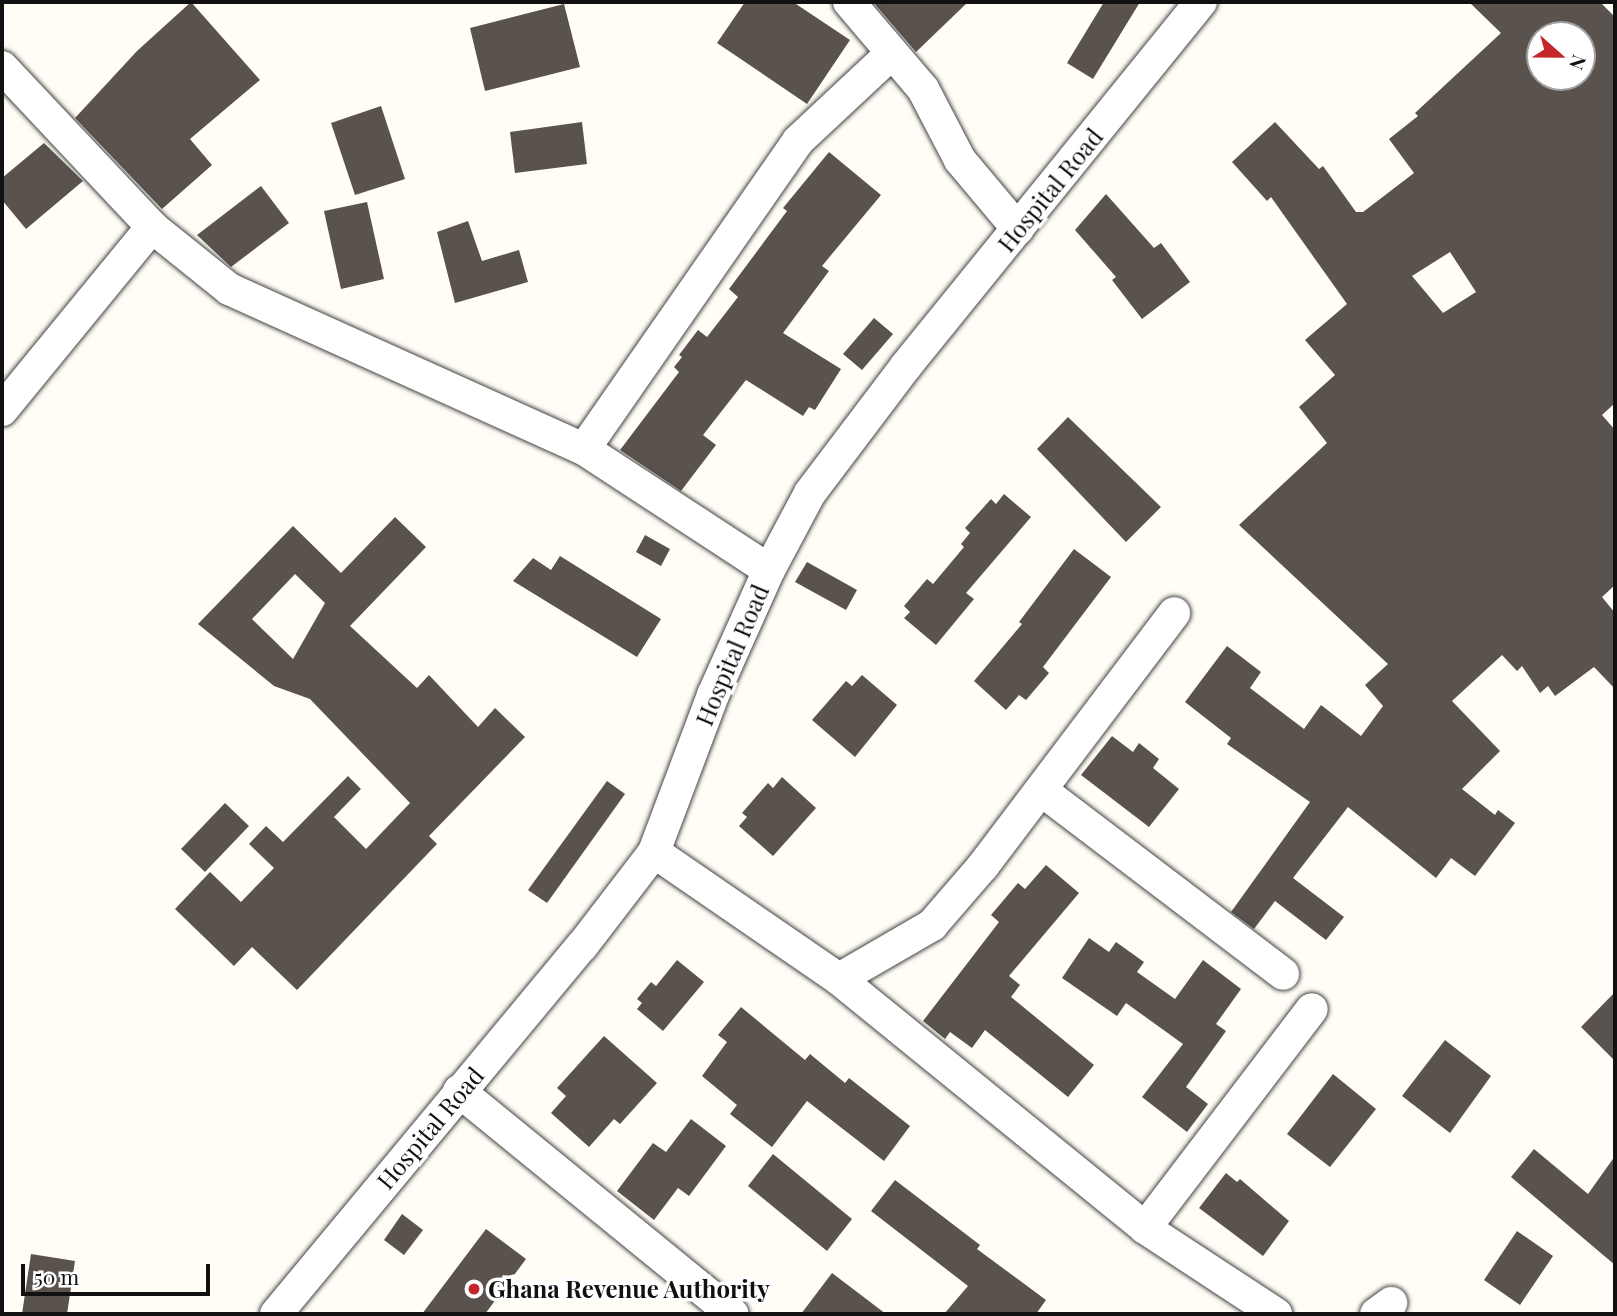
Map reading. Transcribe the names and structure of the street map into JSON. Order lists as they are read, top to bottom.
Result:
{
  "streets": {
    "street": ["Hospital Road"]
  },
  "places": ["Ghana Revenue Authority"],
  "scale_bar": "50 m",
  "north": "right"
}
